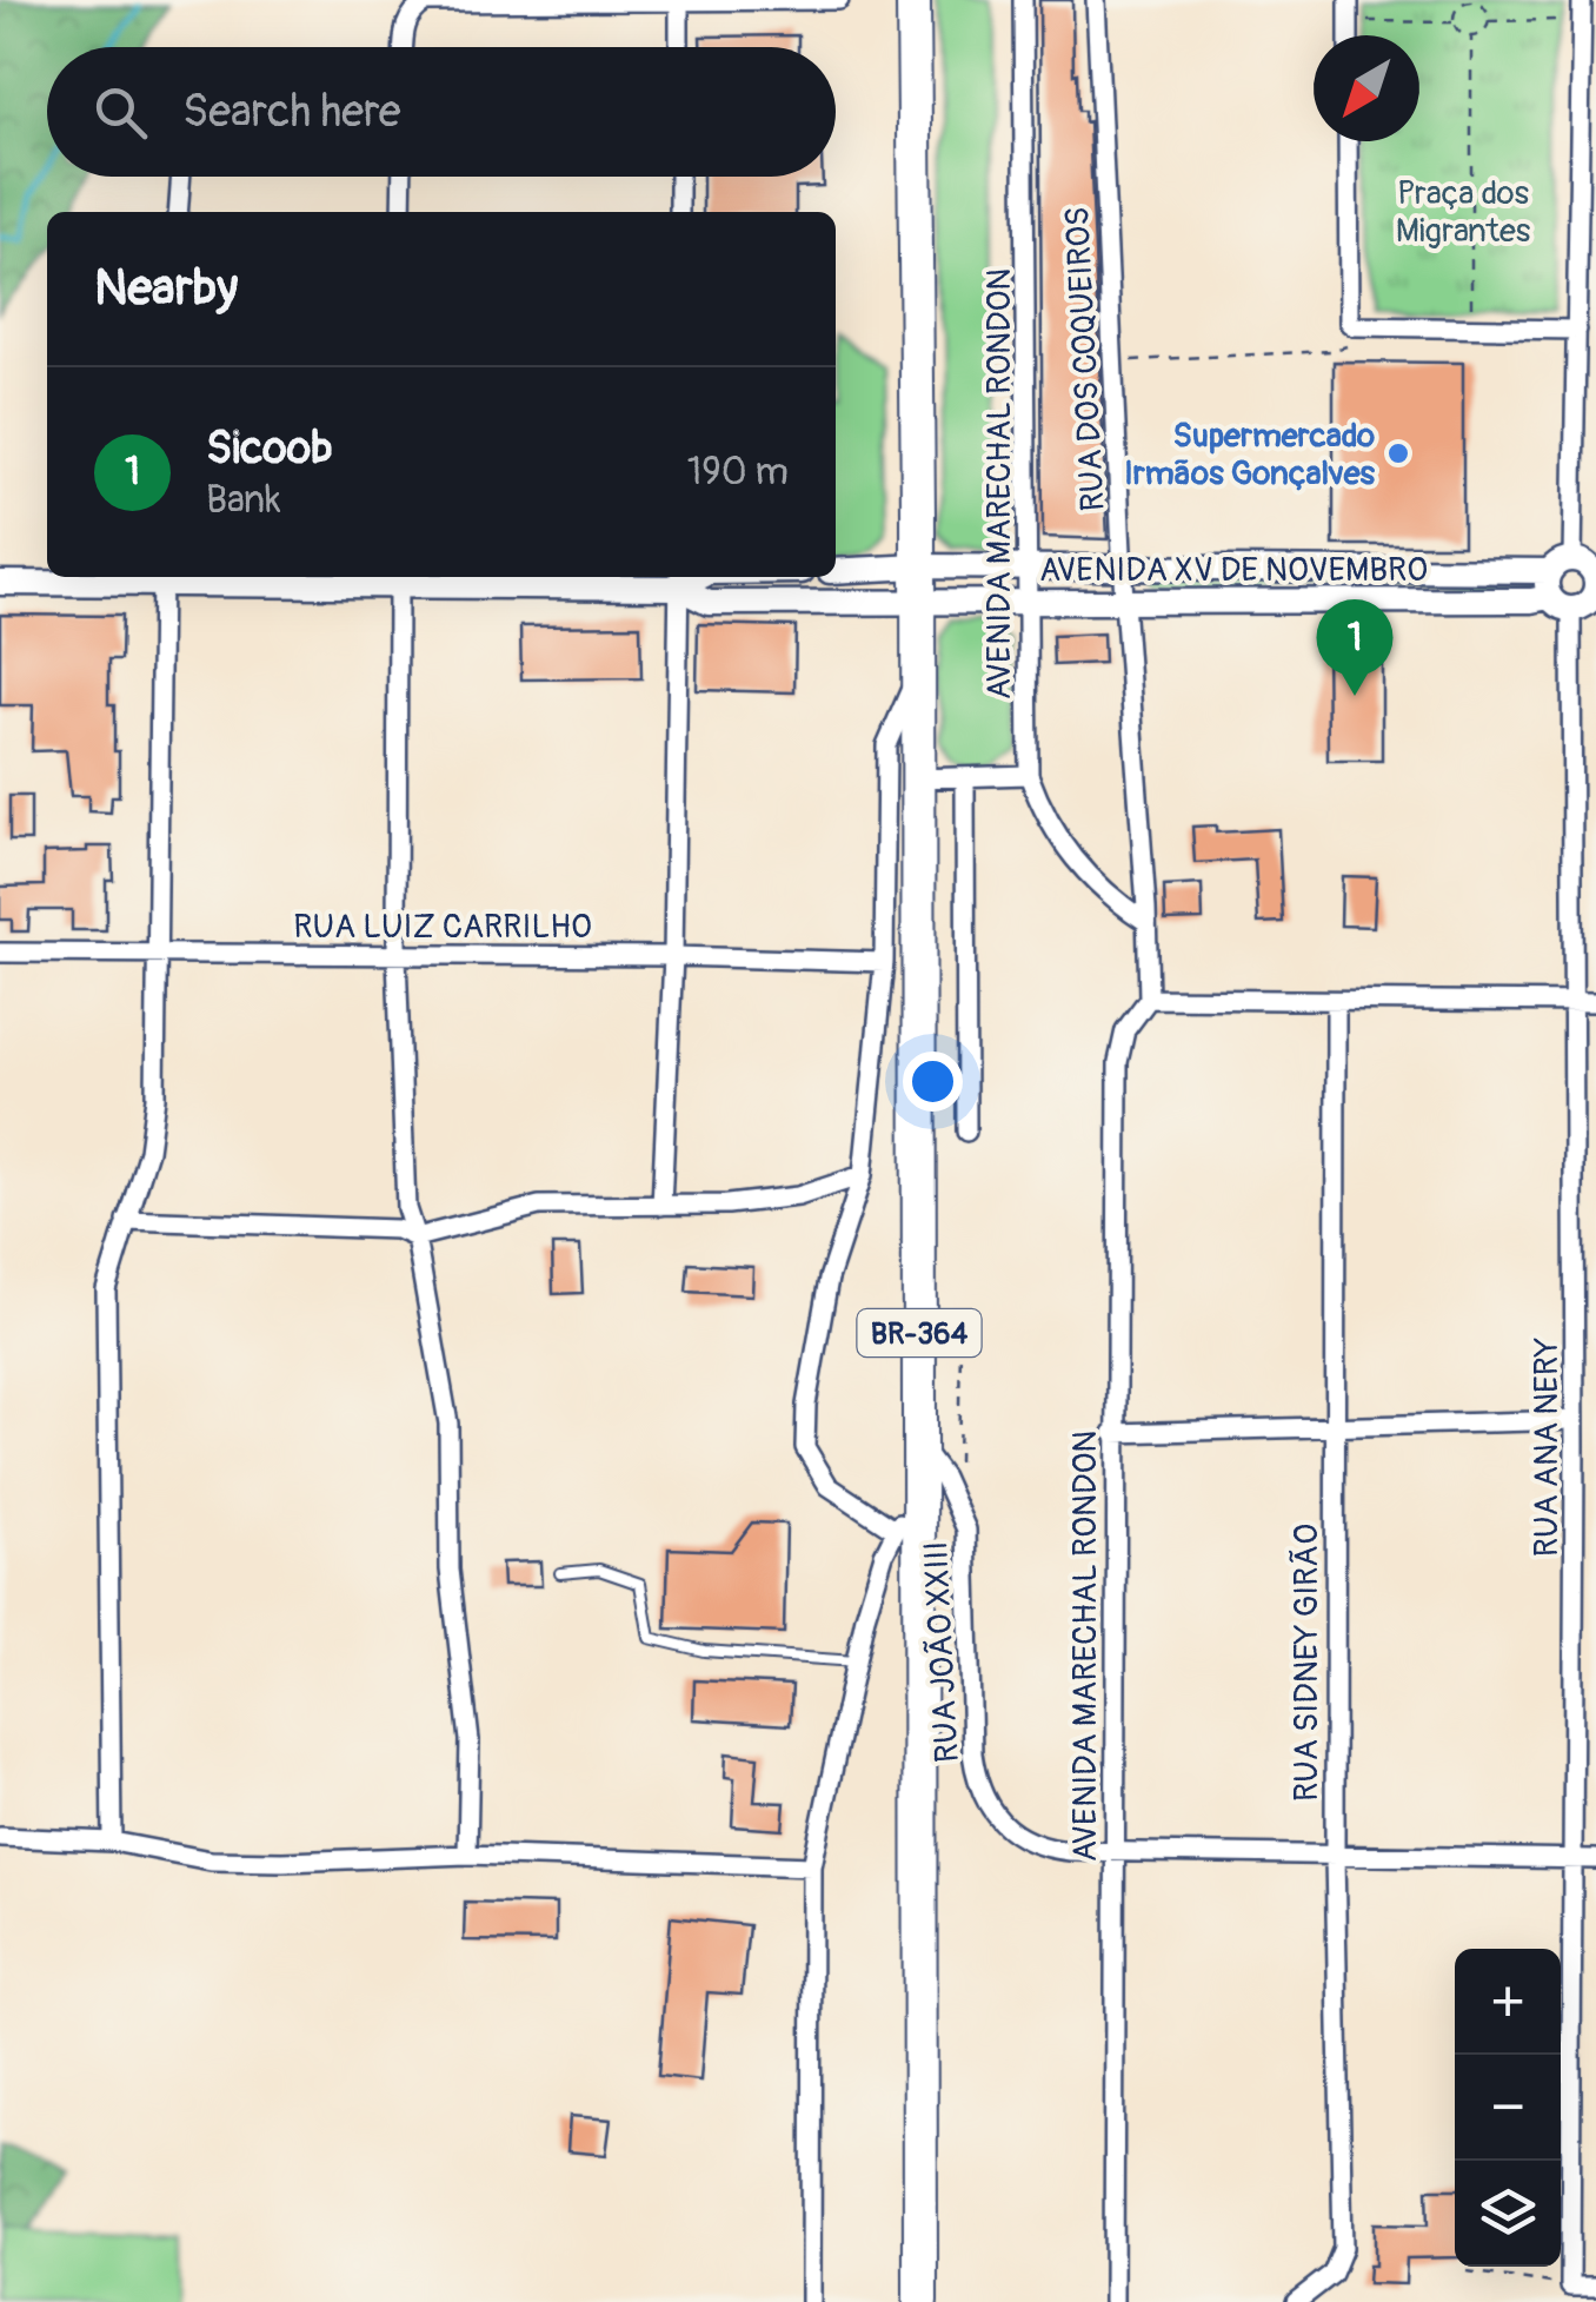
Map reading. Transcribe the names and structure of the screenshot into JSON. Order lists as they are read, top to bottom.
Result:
{
  "streets": {
    "highway": ["BR-364"],
    "street": [
      "RUA DOS COQUEIROS",
      "AVENIDA MARECHAL RONDON",
      "AVENIDA XV DE NOVEMBRO",
      "RUA LUIZ CARRILHO",
      "RUA ANA NERY",
      "RUA JOÃO XXIII",
      "RUA SIDNEY GIRÃO"
    ]
  },
  "crossings": [
    ["RUA DOS COQUEIROS", "AVENIDA MARECHAL RONDON"],
    ["RUA DOS COQUEIROS", "AVENIDA XV DE NOVEMBRO"],
    ["AVENIDA MARECHAL RONDON", "AVENIDA XV DE NOVEMBRO"],
    ["AVENIDA MARECHAL RONDON", "RUA JOÃO XXIII"],
    ["AVENIDA XV DE NOVEMBRO", "BR-364"],
    ["AVENIDA XV DE NOVEMBRO", "RUA ANA NERY"],
    ["BR-364", "RUA JOÃO XXIII"],
    ["RUA ANA NERY", "RUA JOÃO XXIII"],
    ["RUA JOÃO XXIII", "RUA SIDNEY GIRÃO"]
  ],
  "parks": ["Praça dos Migrantes"],
  "places": ["Supermercado Irmãos Gonçalves"],
  "north": "bottom left",
  "page": {
    "search": "Search here",
    "heading": "Nearby",
    "list": [
      {
        "mark": "1",
        "name": "Sicoob",
        "note": "Bank",
        "value": "190 m"
      }
    ],
    "pins": "1",
    "map_buttons": ["+", "−"]
  }
}
